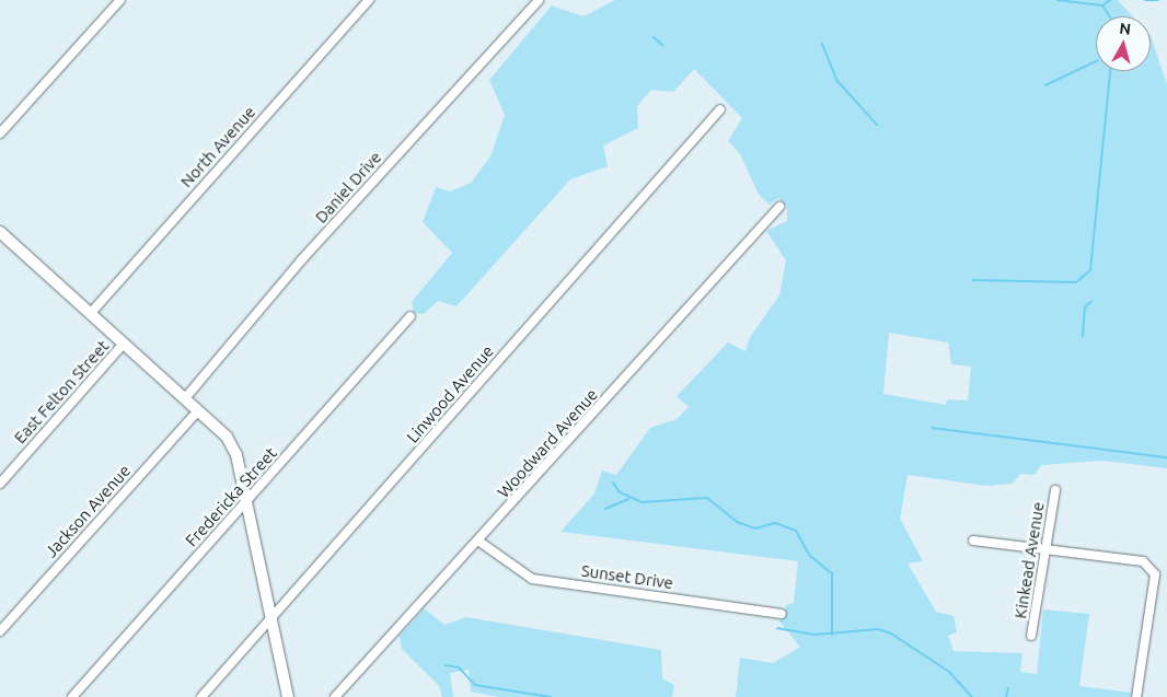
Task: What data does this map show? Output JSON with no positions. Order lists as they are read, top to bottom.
{
  "streets": {
    "street": [
      "North Avenue",
      "Daniel Drive",
      "East Felton Street",
      "Linwood Avenue",
      "Woodward Avenue",
      "Fredericka Street",
      "Jackson Avenue",
      "Kinkead Avenue",
      "Sunset Drive"
    ]
  },
  "crossings": [
    ["Woodward Avenue", "Sunset Drive"]
  ],
  "north": "top"
}
